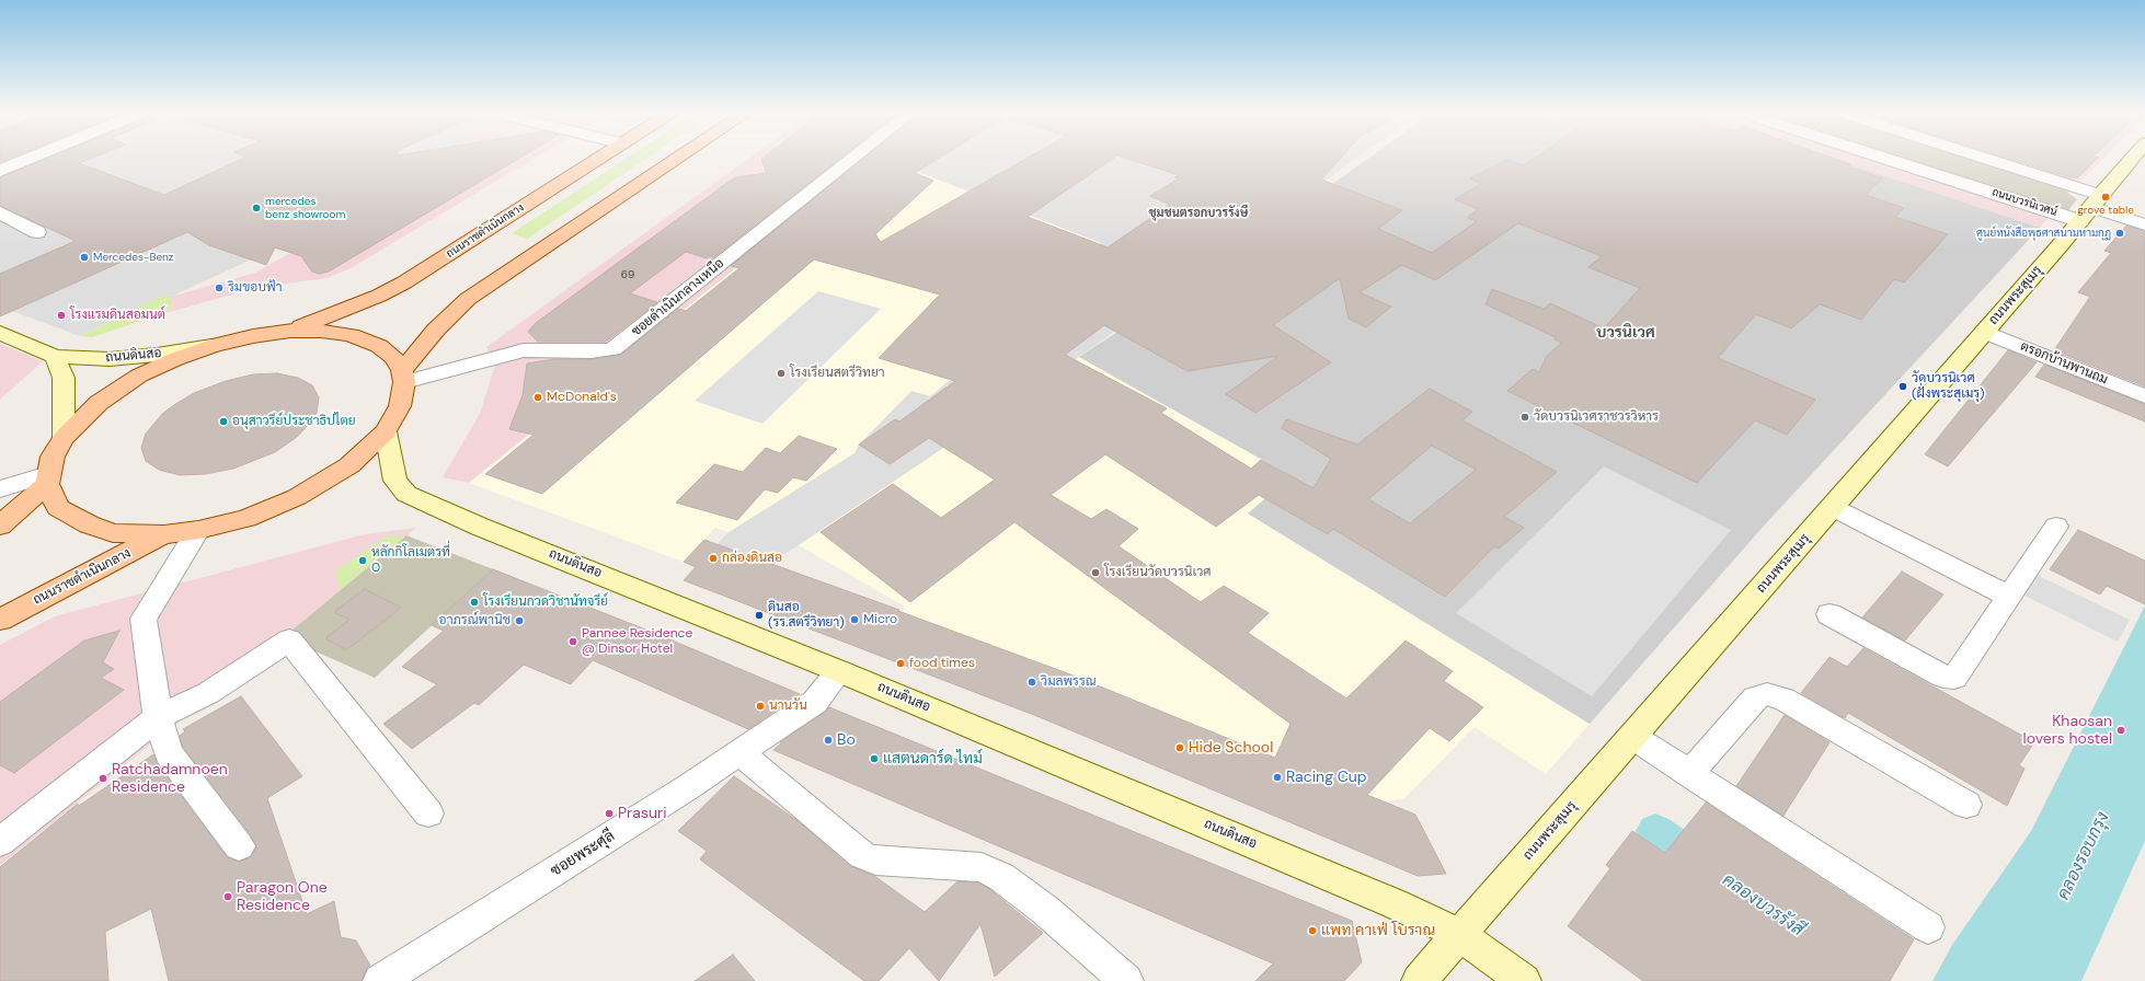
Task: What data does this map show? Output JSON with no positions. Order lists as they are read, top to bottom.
{
  "streets": {
    "main road": ["ถนนราชดำเนินกลาง", "ถนนพระสุเมรุ", "ถนนดินสอ"],
    "street": [
      "ถนนบวรนิเวศน์",
      "ซอยดำเนินกลางเหนือ",
      "ตรอกบ้านพานถม",
      "ซอยพระศุลี"
    ]
  },
  "crossings": [
    ["ถนนบวรนิเวศน์", "ถนนพระสุเมรุ"],
    ["ถนนพระสุเมรุ", "ถนนดินสอ"],
    ["ถนนพระสุเมรุ", "ตรอกบ้านพานถม"],
    ["ถนนดินสอ", "ซอยพระศุลี"]
  ],
  "districts": ["ชุมชนตรอกบวรรังษี", "บวรนิเวศ"],
  "water": ["คลองรอบกรุง", "คลองบวรรังสี"],
  "places": [
    "grove table",
    "mercedes benz showroom",
    "ศูนย์หนังสือพุธศาสนามหามกุฏ",
    "Mercedes-Benz",
    "ริมขอบฟ้า",
    "โรงแรมดินสอมนต์",
    "โรงเรียนสตรีวิทยา",
    "วัดบวรนิเวศ (ฝั่งพระสุเมรุ)",
    "McDonald's",
    "วัดบวรนิเวศราชวรวิหาร",
    "อนุสาวรีย์ประชาธิปไตย",
    "กล่องดินสอ",
    "หลักกิโลเมตรที่ 0",
    "โรงเรียนวัดบวรนิเวศ",
    "โรงเรียนกวดวิชานัทจรีย์",
    "ดินสอ (รร.สตรีวิทยา)",
    "Micro",
    "อาภรณ์พานิช",
    "Pannee Residence @ Dinsor Hotel",
    "food times",
    "วิมลพรรณ",
    "นานวัน",
    "Khaosan lovers hostel",
    "Bo",
    "Hide School",
    "แสตนดาร์ด ไทม์",
    "Racing Cup",
    "Ratchadamnoen Residence",
    "Prasuri",
    "Paragon One Residence",
    "แพท คาเฟ่ โบราณ"
  ],
  "house_numbers": ["69"]
}
